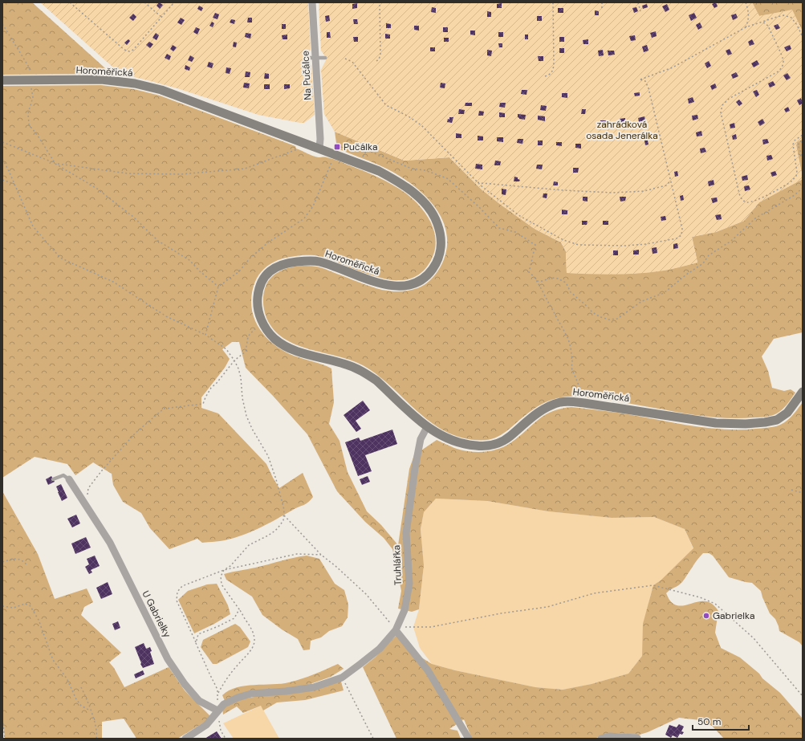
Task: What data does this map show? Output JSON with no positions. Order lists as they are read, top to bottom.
{
  "streets": {
    "main road": ["Horoměřická"],
    "street": ["Na Pučálce", "Truhlářka", "U Gabrielky"]
  },
  "crossings": [
    ["Horoměřická", "Na Pučálce"],
    ["Horoměřická", "Truhlářka"],
    ["Truhlářka", "U Gabrielky"]
  ],
  "parks": ["zahrádková osada Jenerálka"],
  "places": {
    "transit": ["Pučálka"],
    "other": ["Gabrielka"]
  },
  "scale_bar": "50 m"
}
